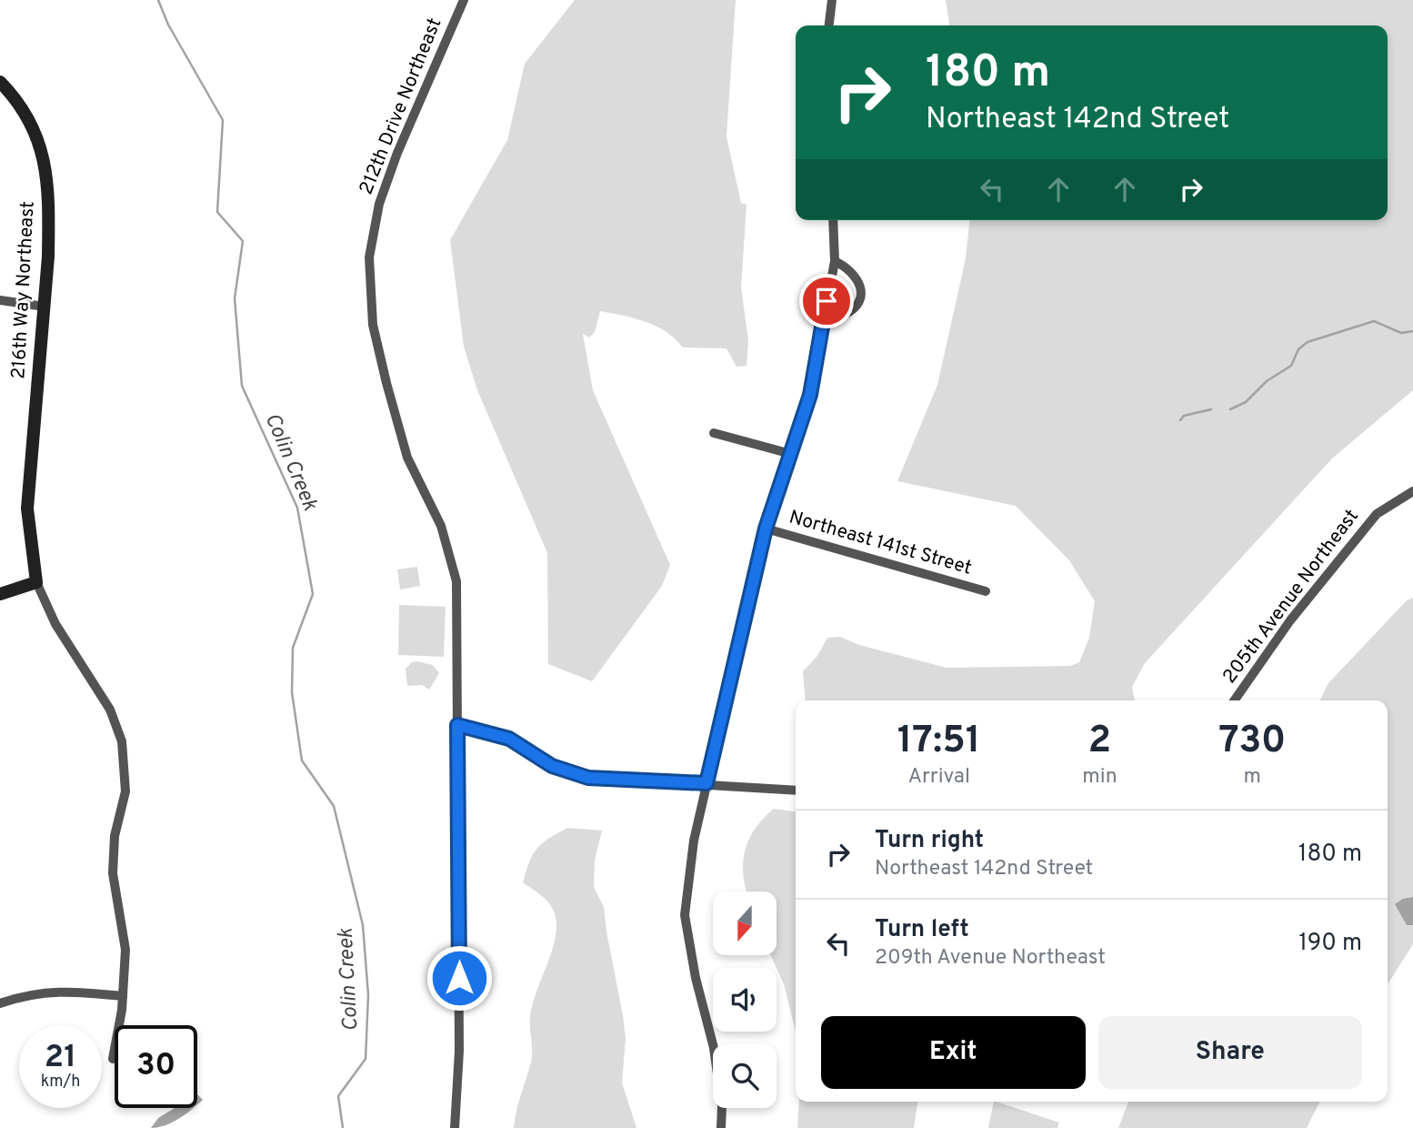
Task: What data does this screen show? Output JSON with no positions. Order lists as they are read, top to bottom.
{
  "streets": {
    "street": [
      "212th Drive Northeast",
      "216th Way Northeast",
      "Northeast 141st Street",
      "205th Avenue Northeast"
    ]
  },
  "water": ["Colin Creek"],
  "north": "bottom",
  "page": {
    "turn": ["180 m", "Northeast 142nd Street"],
    "eta": [
      "17:51",
      "Arrival",
      "2",
      "min",
      "730",
      "m"
    ],
    "list": [
      {
        "name": "Turn right",
        "note": "Northeast 142nd Street",
        "value": "180 m"
      },
      {
        "name": "Turn left",
        "note": "209th Avenue Northeast",
        "value": "190 m"
      }
    ],
    "buttons": ["Exit", "Share"],
    "speed": "21 km/h",
    "limit": "30"
  }
}
